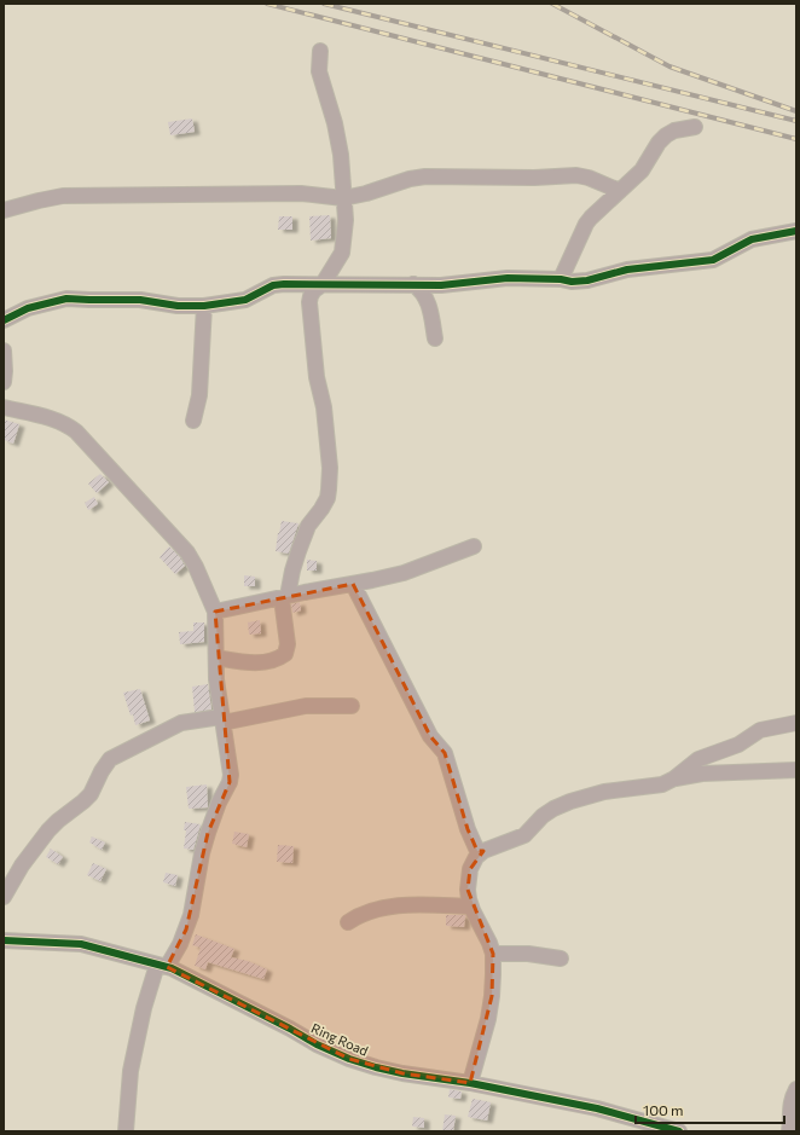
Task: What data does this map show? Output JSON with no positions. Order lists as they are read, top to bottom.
{
  "streets": {
    "street": ["Ring Road"]
  },
  "scale_bar": "100 m"
}
